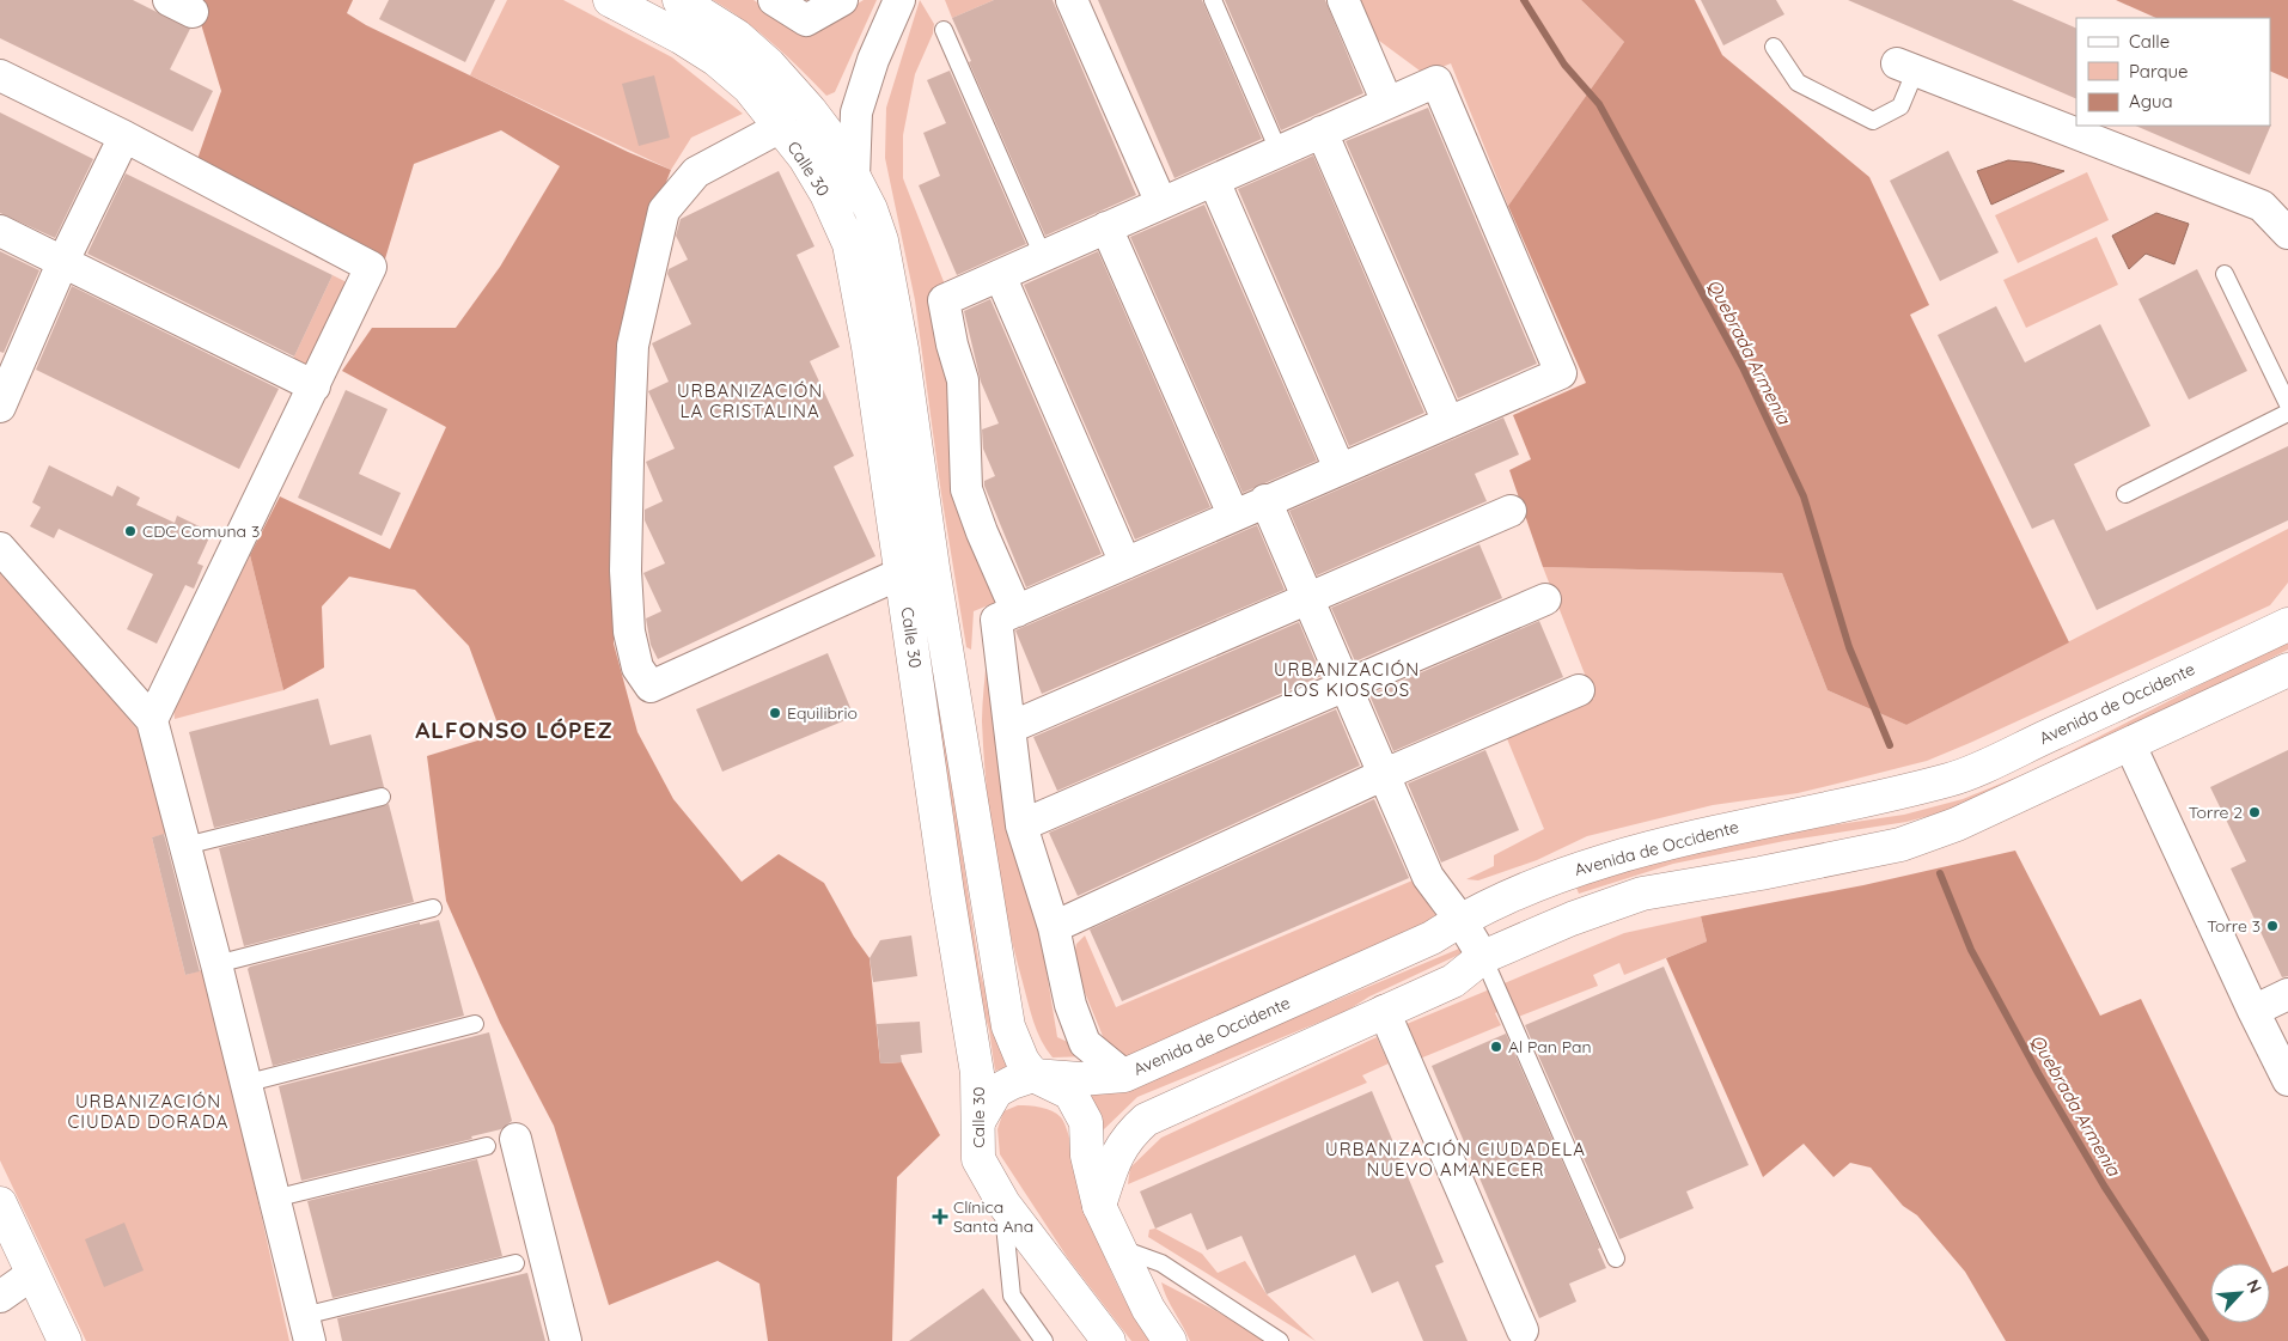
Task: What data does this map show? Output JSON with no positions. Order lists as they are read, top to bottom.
{
  "streets": {
    "main road": ["Calle 30", "Avenida de Occidente"]
  },
  "crossings": [
    ["Calle 30", "Avenida de Occidente"]
  ],
  "districts": [
    "URBANIZACIÓN LA CRISTALINA",
    "URBANIZACIÓN LOS KIOSCOS",
    "ALFONSO LÓPEZ",
    "URBANIZACIÓN CIUDAD DORADA",
    "URBANIZACIÓN CIUDADELA NUEVO AMANECER"
  ],
  "water": ["Quebrada Armenia"],
  "places": {
    "other": [
      "CDC Comuna 3",
      "Equilibrio",
      "Torre 2",
      "Torre 3",
      "Al Pan Pan"
    ],
    "health": ["Clínica Santa Ana"]
  },
  "legend": ["Calle", "Parque", "Agua"],
  "north": "top right"
}
